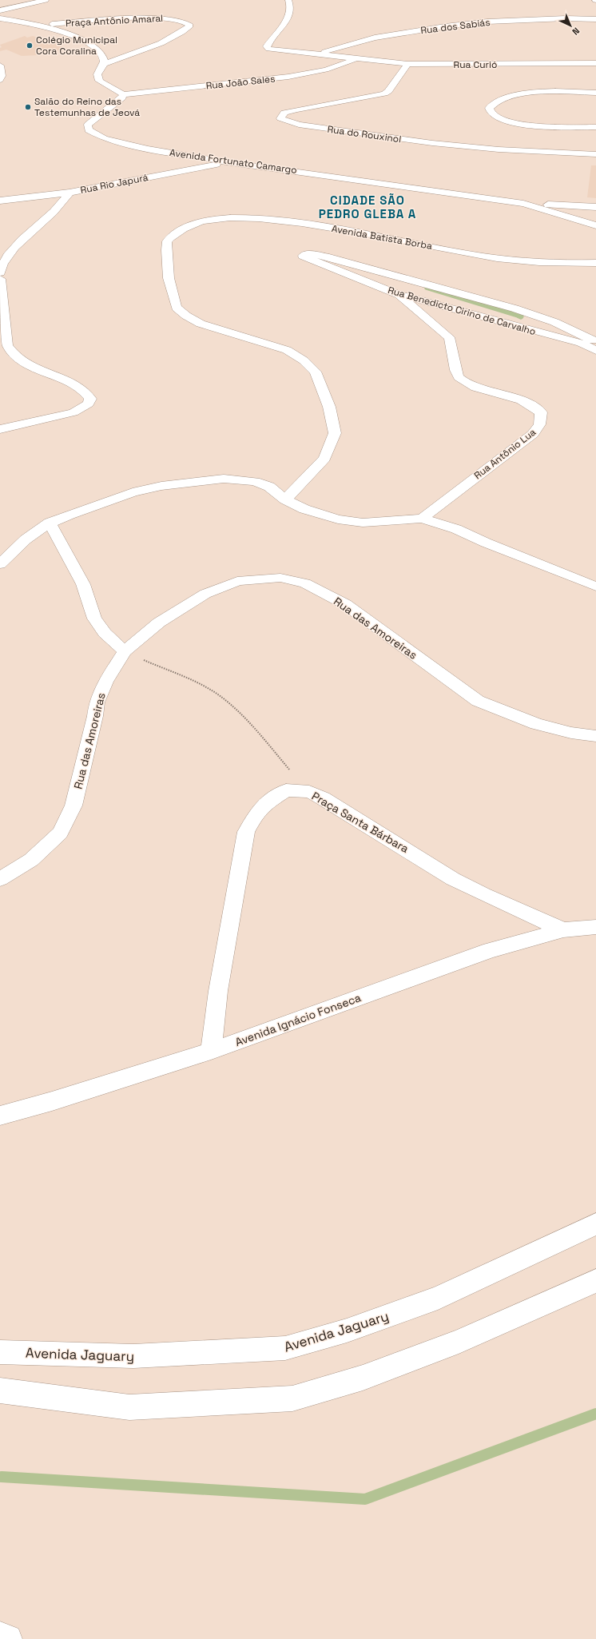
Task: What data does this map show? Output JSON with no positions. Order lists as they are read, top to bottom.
{
  "streets": {
    "street": [
      "Praça Antônio Amaral",
      "Rua dos Sabiás",
      "Rua Curió",
      "Rua João Sales",
      "Rua do Rouxinol",
      "Avenida Fortunato Camargo",
      "Rua Rio Japurá",
      "Avenida Batista Borba",
      "Rua Benedicto Cirino de Carvalho",
      "Rua Antônio Lua",
      "Rua das Amoreiras",
      "Praça Santa Bárbara",
      "Avenida Ignácio Fonseca",
      "Avenida Jaguary"
    ]
  },
  "crossings": [
    ["Rua dos Sabiás", "Rua Curió"],
    ["Rua Curió", "Rua João Sales"],
    ["Rua Curió", "Rua do Rouxinol"],
    ["Rua João Sales", "Avenida Fortunato Camargo"],
    ["Avenida Fortunato Camargo", "Rua Rio Japurá"],
    ["Rua Benedicto Cirino de Carvalho", "Rua Antônio Lua"],
    ["Praça Santa Bárbara", "Avenida Ignácio Fonseca"]
  ],
  "districts": ["CIDADE SÃO PEDRO GLEBA A"],
  "places": ["Colégio Municipal Cora Coralina", "Salão do Reino das Testemunhas de Jeová"],
  "north": "bottom right"
}
